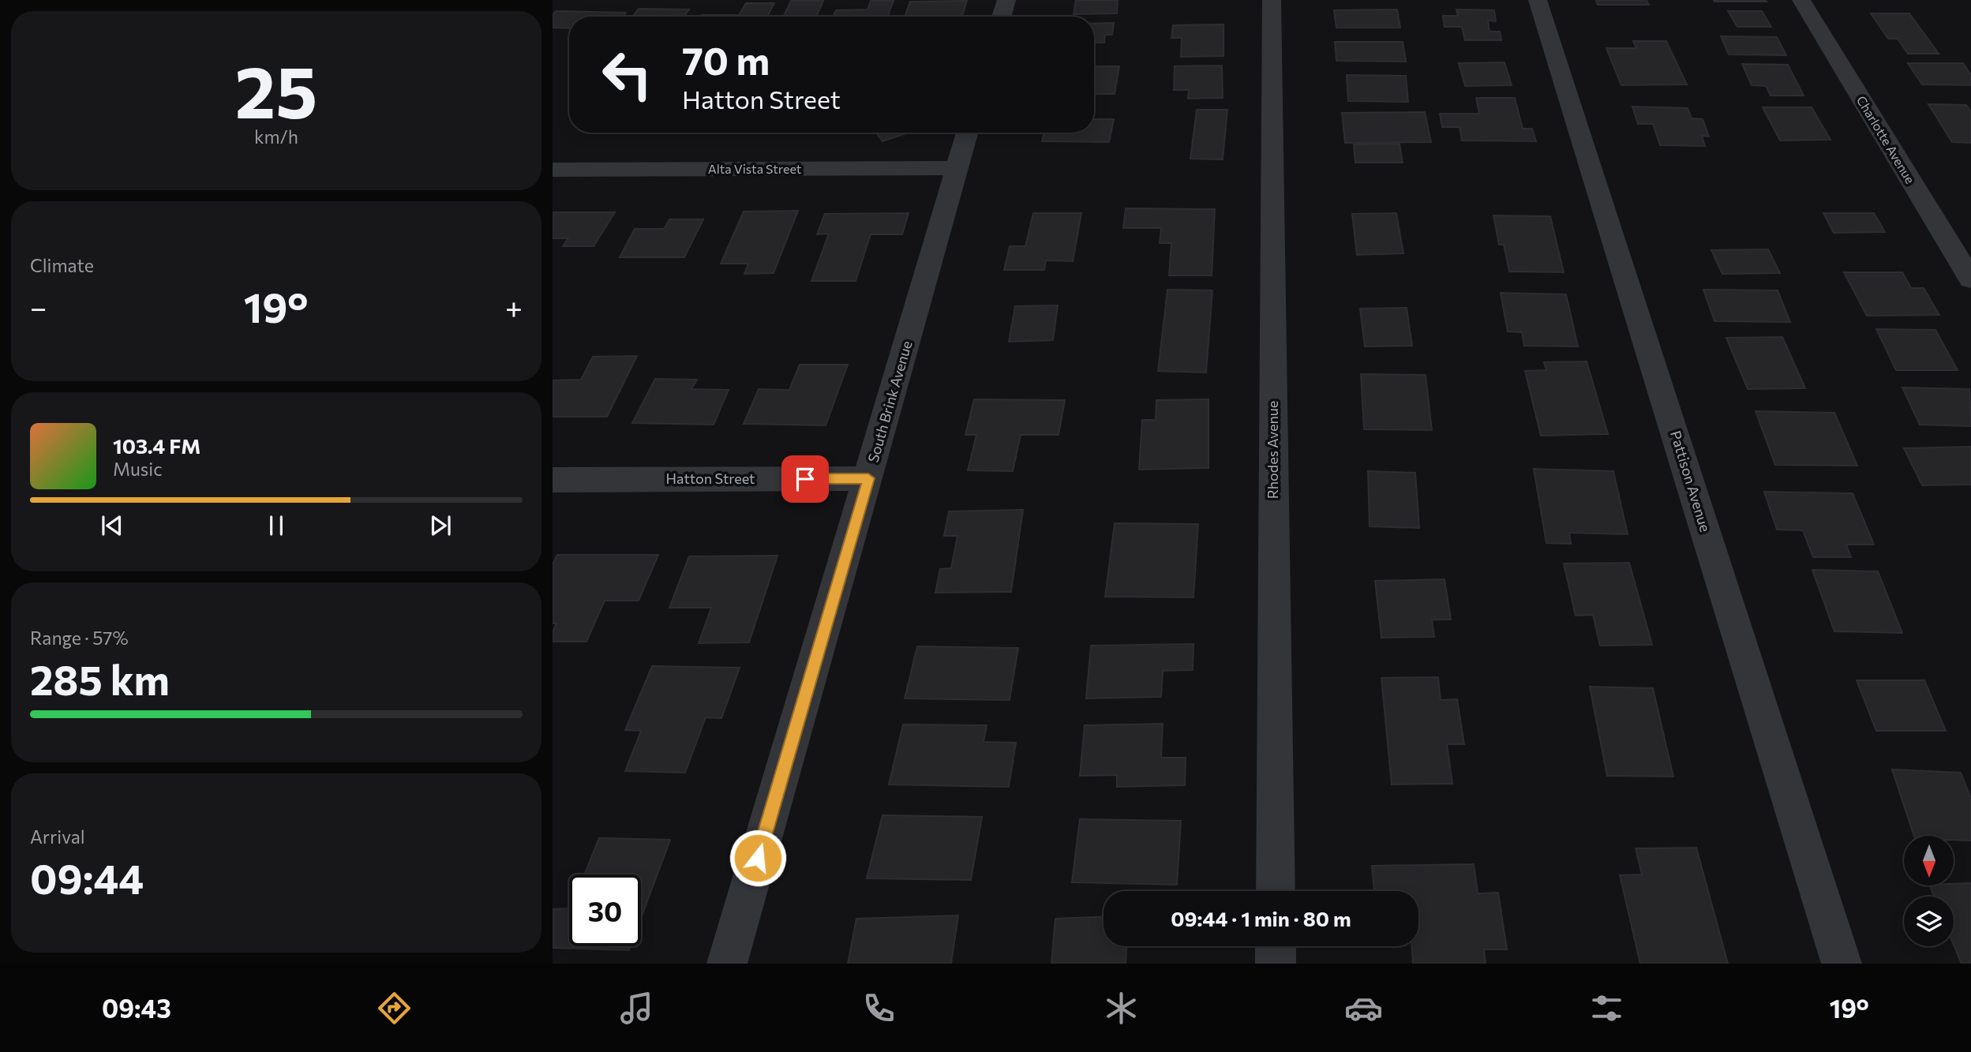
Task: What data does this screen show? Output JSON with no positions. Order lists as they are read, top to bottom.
{
  "streets": {
    "street": [
      "Charlotte Avenue",
      "Alta Vista Street",
      "South Brink Avenue",
      "Rhodes Avenue",
      "Hatton Street",
      "Pattison Avenue"
    ]
  },
  "crossings": [
    ["Alta Vista Street", "South Brink Avenue"],
    ["South Brink Avenue", "Hatton Street"]
  ],
  "north": "bottom",
  "page": {
    "tile": [
      ["25", "km/h"],
      "Climate",
      ["Range · 57%", "285 km"],
      ["Arrival", "09:44"]
    ],
    "turn": ["70 m", "Hatton Street"],
    "heat": ["−", "19°", "+"],
    "song": ["103.4 FM", "Music"],
    "limit": "30",
    "trip": "09:44 · 1 min · 80 m",
    "tabs": ["09:43", "19°"]
  }
}
